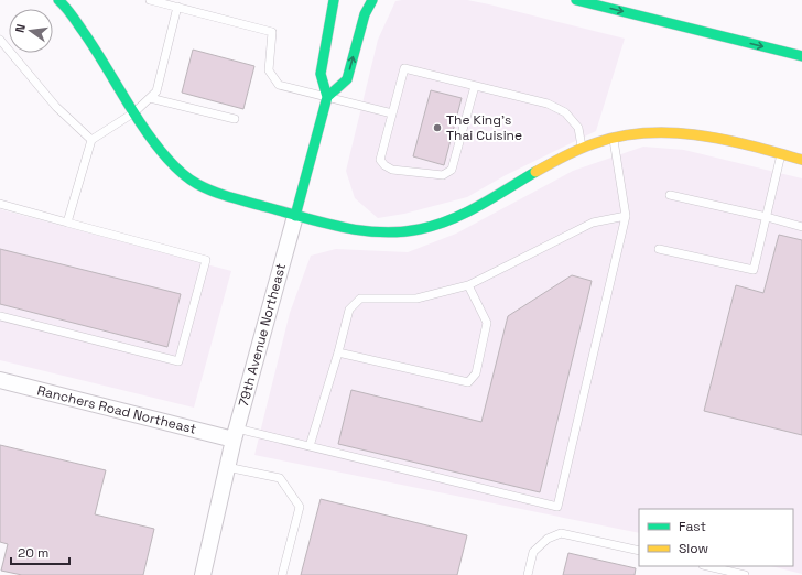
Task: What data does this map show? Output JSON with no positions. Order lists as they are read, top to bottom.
{
  "streets": {
    "street": ["79th Avenue Northeast", "Ranchers Road Northeast"]
  },
  "crossings": [
    ["79th Avenue Northeast", "Ranchers Road Northeast"]
  ],
  "places": ["The King's Thai Cuisine"],
  "legend": ["Fast", "Slow"],
  "scale_bar": "20 m",
  "north": "left"
}
